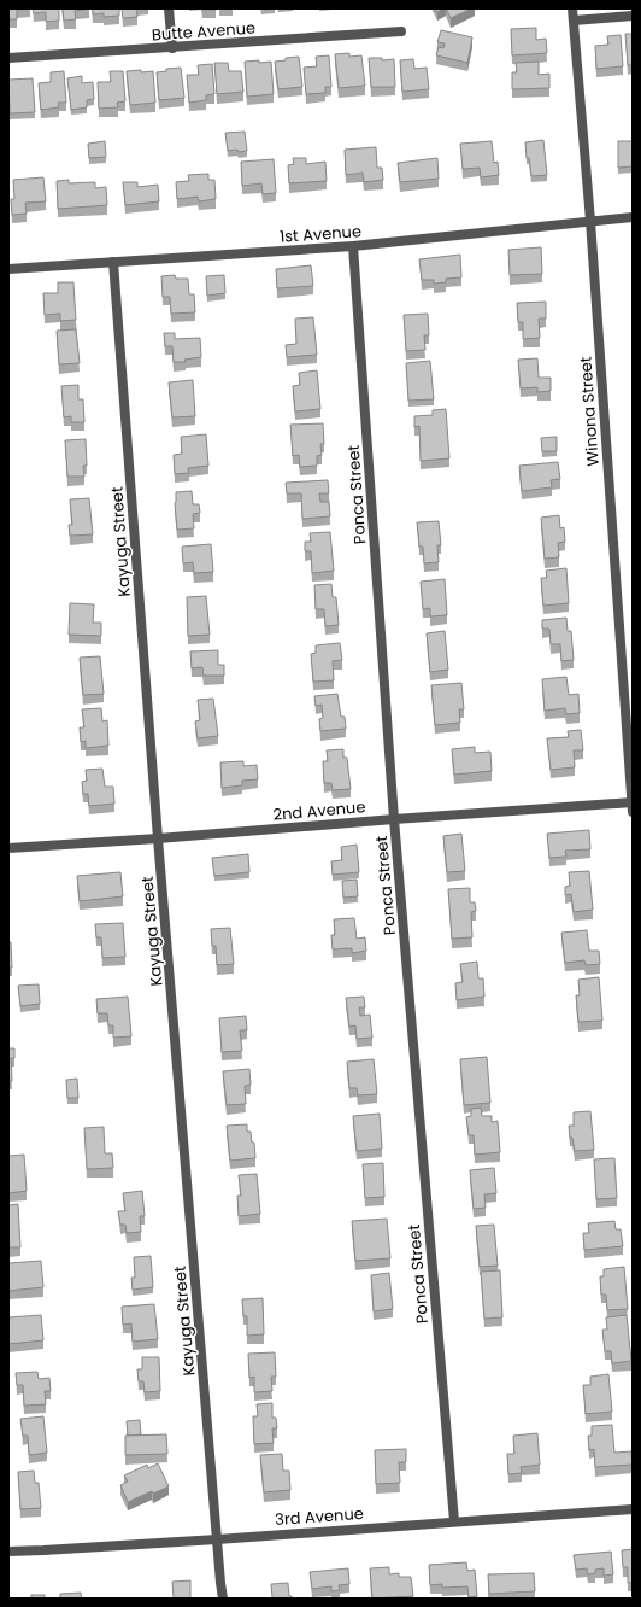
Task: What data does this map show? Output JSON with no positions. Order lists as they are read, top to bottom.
{
  "streets": {
    "street": [
      "Butte Avenue",
      "1st Avenue",
      "Winona Street",
      "Ponca Street",
      "Kayuga Street",
      "2nd Avenue",
      "3rd Avenue"
    ]
  },
  "crossings": [
    ["1st Avenue", "Winona Street"],
    ["1st Avenue", "Ponca Street"],
    ["1st Avenue", "Kayuga Street"],
    ["Winona Street", "2nd Avenue"],
    ["Ponca Street", "2nd Avenue"],
    ["Ponca Street", "3rd Avenue"],
    ["Kayuga Street", "2nd Avenue"],
    ["Kayuga Street", "3rd Avenue"]
  ]
}
